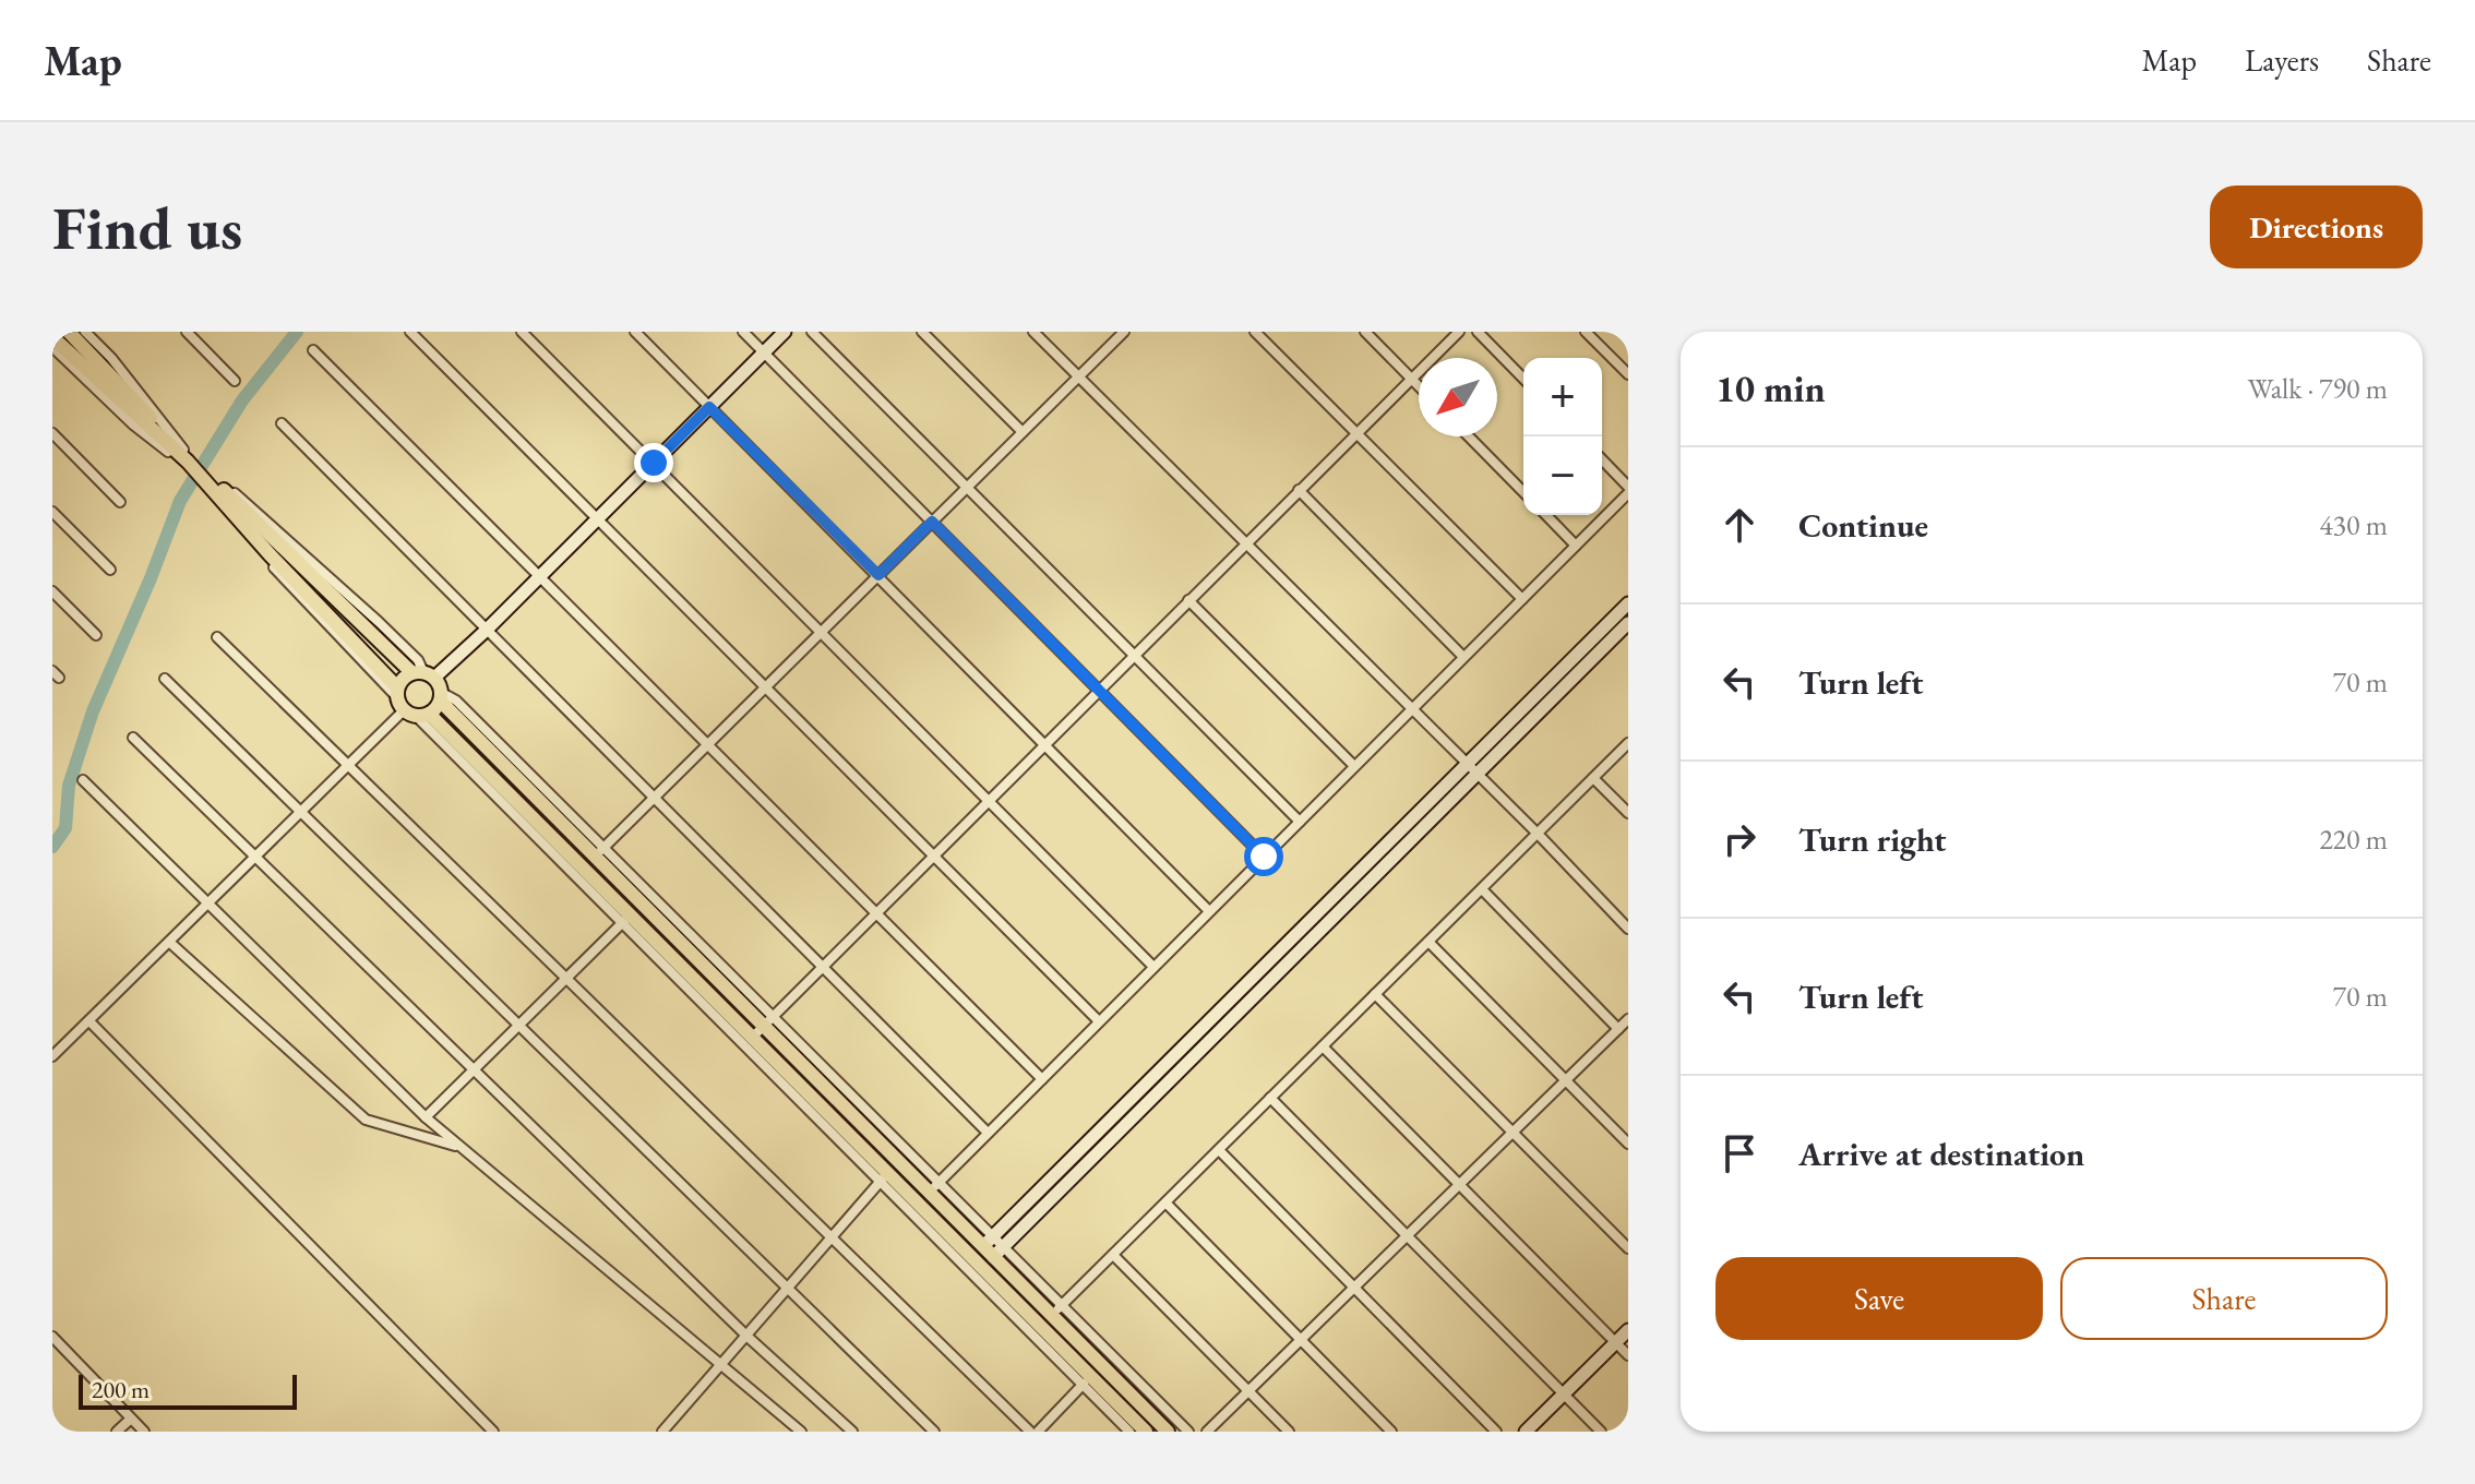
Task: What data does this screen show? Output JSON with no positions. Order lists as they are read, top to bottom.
{
  "scale_bar": "200 m",
  "north": "bottom left",
  "page": {
    "header": "Map",
    "nav": ["Map", "Layers", "Share"],
    "buttons": [
      "Directions",
      ["Save", "Share"]
    ],
    "title": "Find us",
    "heading": ["10 min", "Walk · 790 m"],
    "map_buttons": ["+", "−"],
    "list": [
      ["Continue", "430 m"],
      ["Turn left", "70 m"],
      ["Turn right", "220 m"],
      ["Turn left", "70 m"],
      "Arrive at destination"
    ],
    "scale": "200 m"
  }
}
